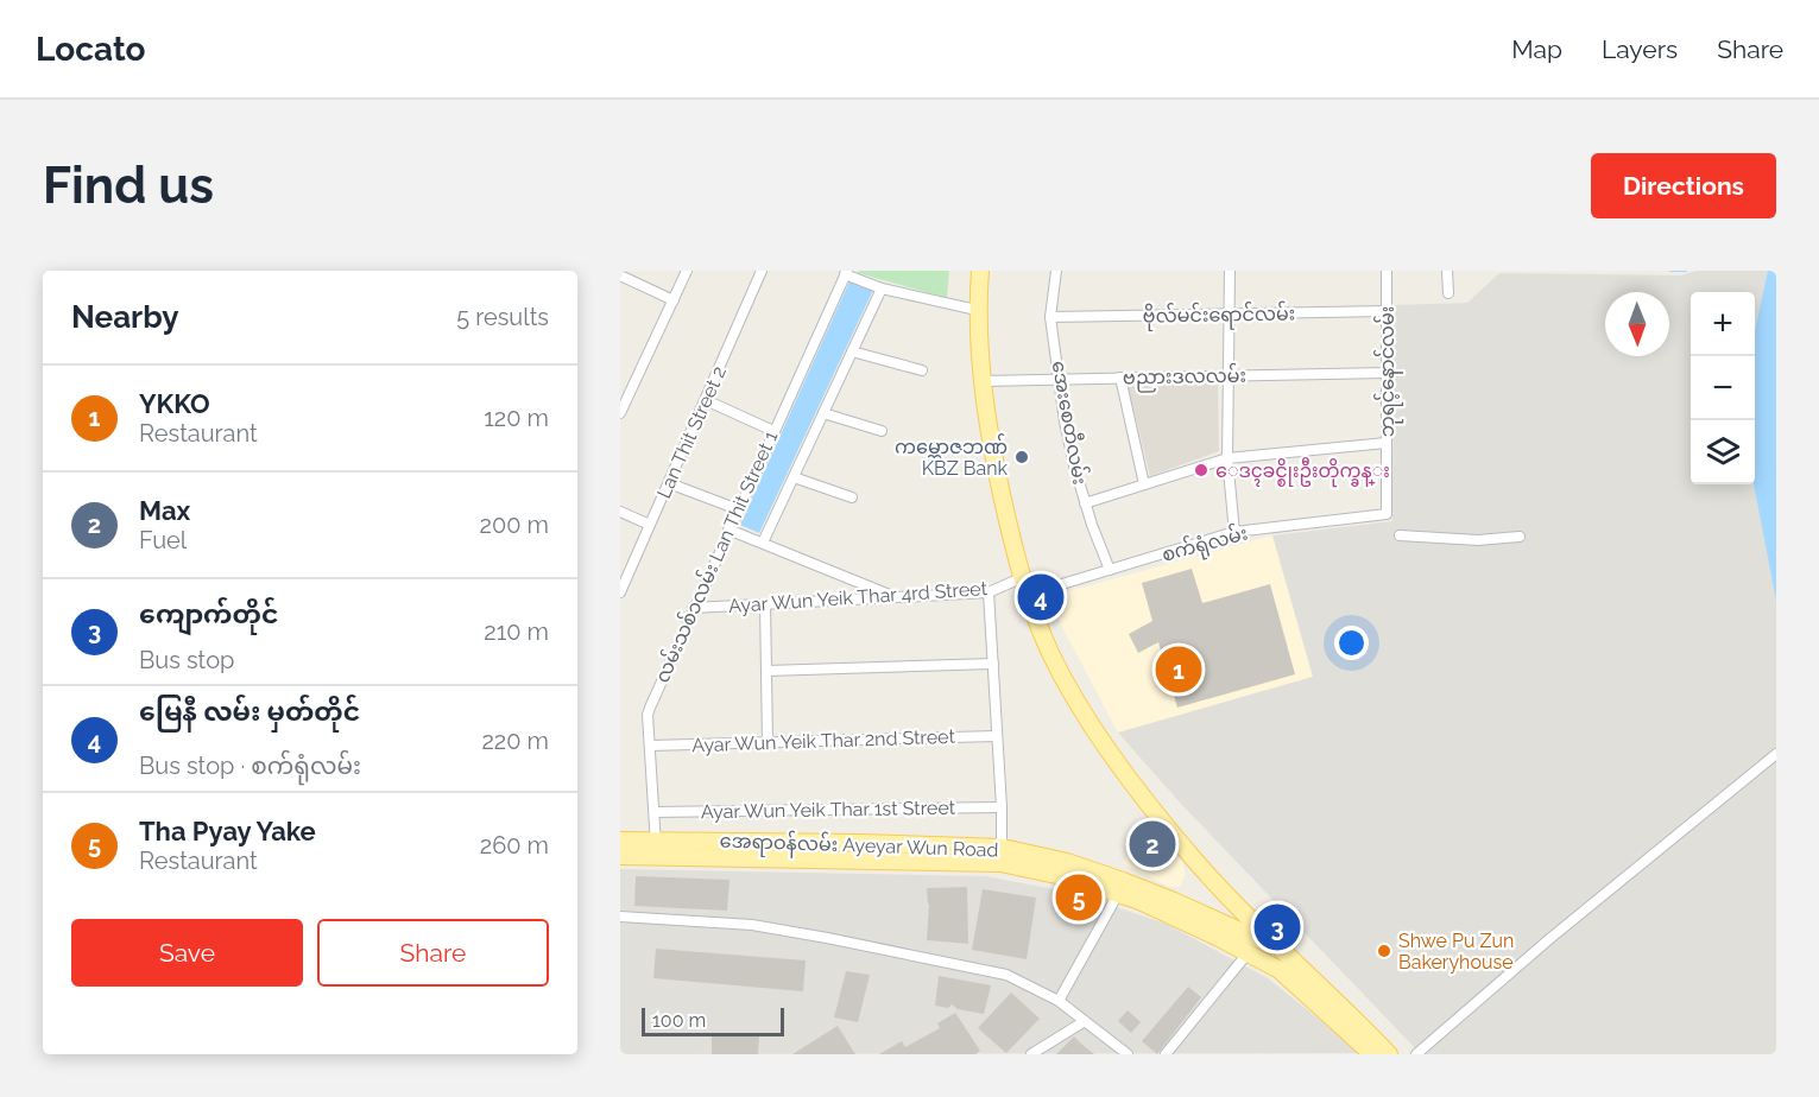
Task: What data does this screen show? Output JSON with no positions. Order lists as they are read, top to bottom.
{
  "streets": {
    "main road": ["အေရာဝန်လမ်း Ayeyar Wun Road"],
    "street": [
      "ဗိုလ်မင်းရောင်လမ်း",
      "ဘုရင့်နောင်လမ်း",
      "ဗညားဒလလမ်း",
      "အေးစေတီလမ်း",
      "Lan Thit Street 2",
      "စက်ရုံလမ်း",
      "လမ်းသစ်၁လမ်း Lan Thit Street 1",
      "Ayar Wun Yeik Thar 4rd Street",
      "Ayar Wun Yeik Thar 2nd Street",
      "Ayar Wun Yeik Thar 1st Street"
    ]
  },
  "crossings": [
    ["ဗိုလ်မင်းရောင်လမ်း", "ဘုရင့်နောင်လမ်း"],
    ["ဗိုလ်မင်းရောင်လမ်း", "အေးစေတီလမ်း"],
    ["ဘုရင့်နောင်လမ်း", "ဗညားဒလလမ်း"],
    ["ဘုရင့်နောင်လမ်း", "စက်ရုံလမ်း"],
    ["ဗညားဒလလမ်း", "အေးစေတီလမ်း"],
    ["အေးစေတီလမ်း", "စက်ရုံလမ်း"],
    ["လမ်းသစ်၁လမ်း Lan Thit Street 1", "Ayar Wun Yeik Thar 4rd Street"],
    ["လမ်းသစ်၁လမ်း Lan Thit Street 1", "Ayar Wun Yeik Thar 2nd Street"],
    ["လမ်းသစ်၁လမ်း Lan Thit Street 1", "Ayar Wun Yeik Thar 1st Street"],
    ["လမ်းသစ်၁လမ်း Lan Thit Street 1", "အေရာဝန်လမ်း Ayeyar Wun Road"]
  ],
  "places": ["ကမ္ဘောဇဘဏ် KBZ Bank", "ေဒၚခင္စိုးဦးတိုက္ခန္း", "Shwe Pu Zun Bakeryhouse"],
  "scale_bar": "100 m",
  "north": "bottom",
  "page": {
    "header": "Locato",
    "nav": ["Map", "Layers", "Share"],
    "buttons": [
      "Directions",
      ["Save", "Share"]
    ],
    "title": "Find us",
    "heading": ["Nearby", "5 results"],
    "map_buttons": ["+", "−"],
    "list": [
      {
        "mark": "1",
        "name": "YKKO",
        "note": "Restaurant",
        "value": "120 m"
      },
      {
        "mark": "2",
        "name": "Max",
        "note": "Fuel",
        "value": "200 m"
      },
      {
        "mark": "3",
        "name": "ကျောက်တိုင်",
        "note": "Bus stop",
        "value": "210 m"
      },
      {
        "mark": "4",
        "name": "မြေနီ လမ်း မှတ်တိုင်",
        "note": "Bus stop · စက်ရုံလမ်း",
        "value": "220 m"
      },
      {
        "mark": "5",
        "name": "Tha Pyay Yake",
        "note": "Restaurant",
        "value": "260 m"
      }
    ],
    "pins": [
      "4",
      "1",
      "2",
      "5",
      "3"
    ],
    "scale": "100 m"
  }
}
